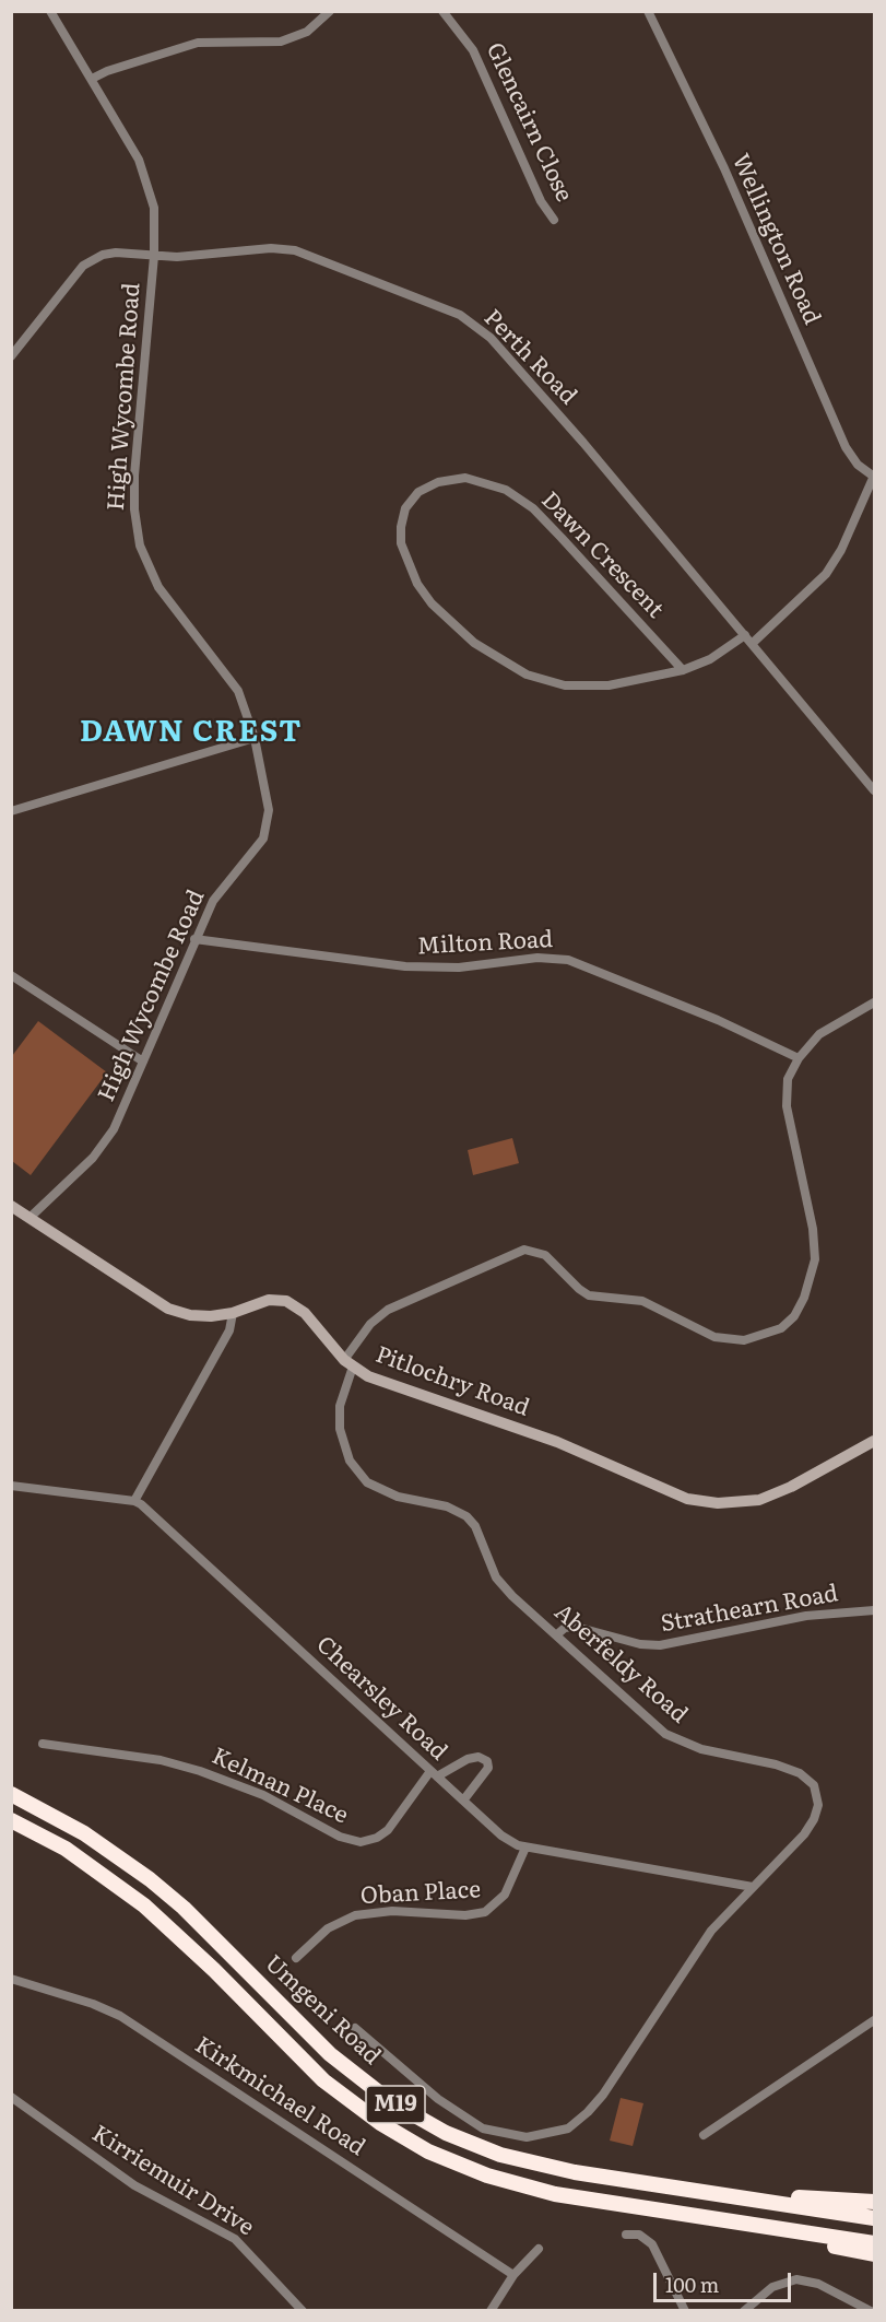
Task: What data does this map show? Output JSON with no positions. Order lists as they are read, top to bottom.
{
  "streets": {
    "highway": ["Umgeni Road", "M19"],
    "street": [
      "Glencairn Close",
      "Wellington Road",
      "Perth Road",
      "High Wycombe Road",
      "Dawn Crescent",
      "Milton Road",
      "Pitlochry Road",
      "Strathearn Road",
      "Aberfeldy Road",
      "Chearsley Road",
      "Kelman Place",
      "Oban Place",
      "Kirkmichael Road",
      "Kirriemuir Drive"
    ]
  },
  "crossings": [
    ["Perth Road", "High Wycombe Road"],
    ["Perth Road", "Dawn Crescent"],
    ["High Wycombe Road", "Milton Road"],
    ["High Wycombe Road", "Pitlochry Road"],
    ["Milton Road", "Aberfeldy Road"],
    ["Pitlochry Road", "Aberfeldy Road"],
    ["Strathearn Road", "Aberfeldy Road"],
    ["Aberfeldy Road", "Chearsley Road"],
    ["Chearsley Road", "Kelman Place"],
    ["Chearsley Road", "Oban Place"]
  ],
  "districts": ["DAWN CREST"],
  "scale_bar": "100 m"
}
